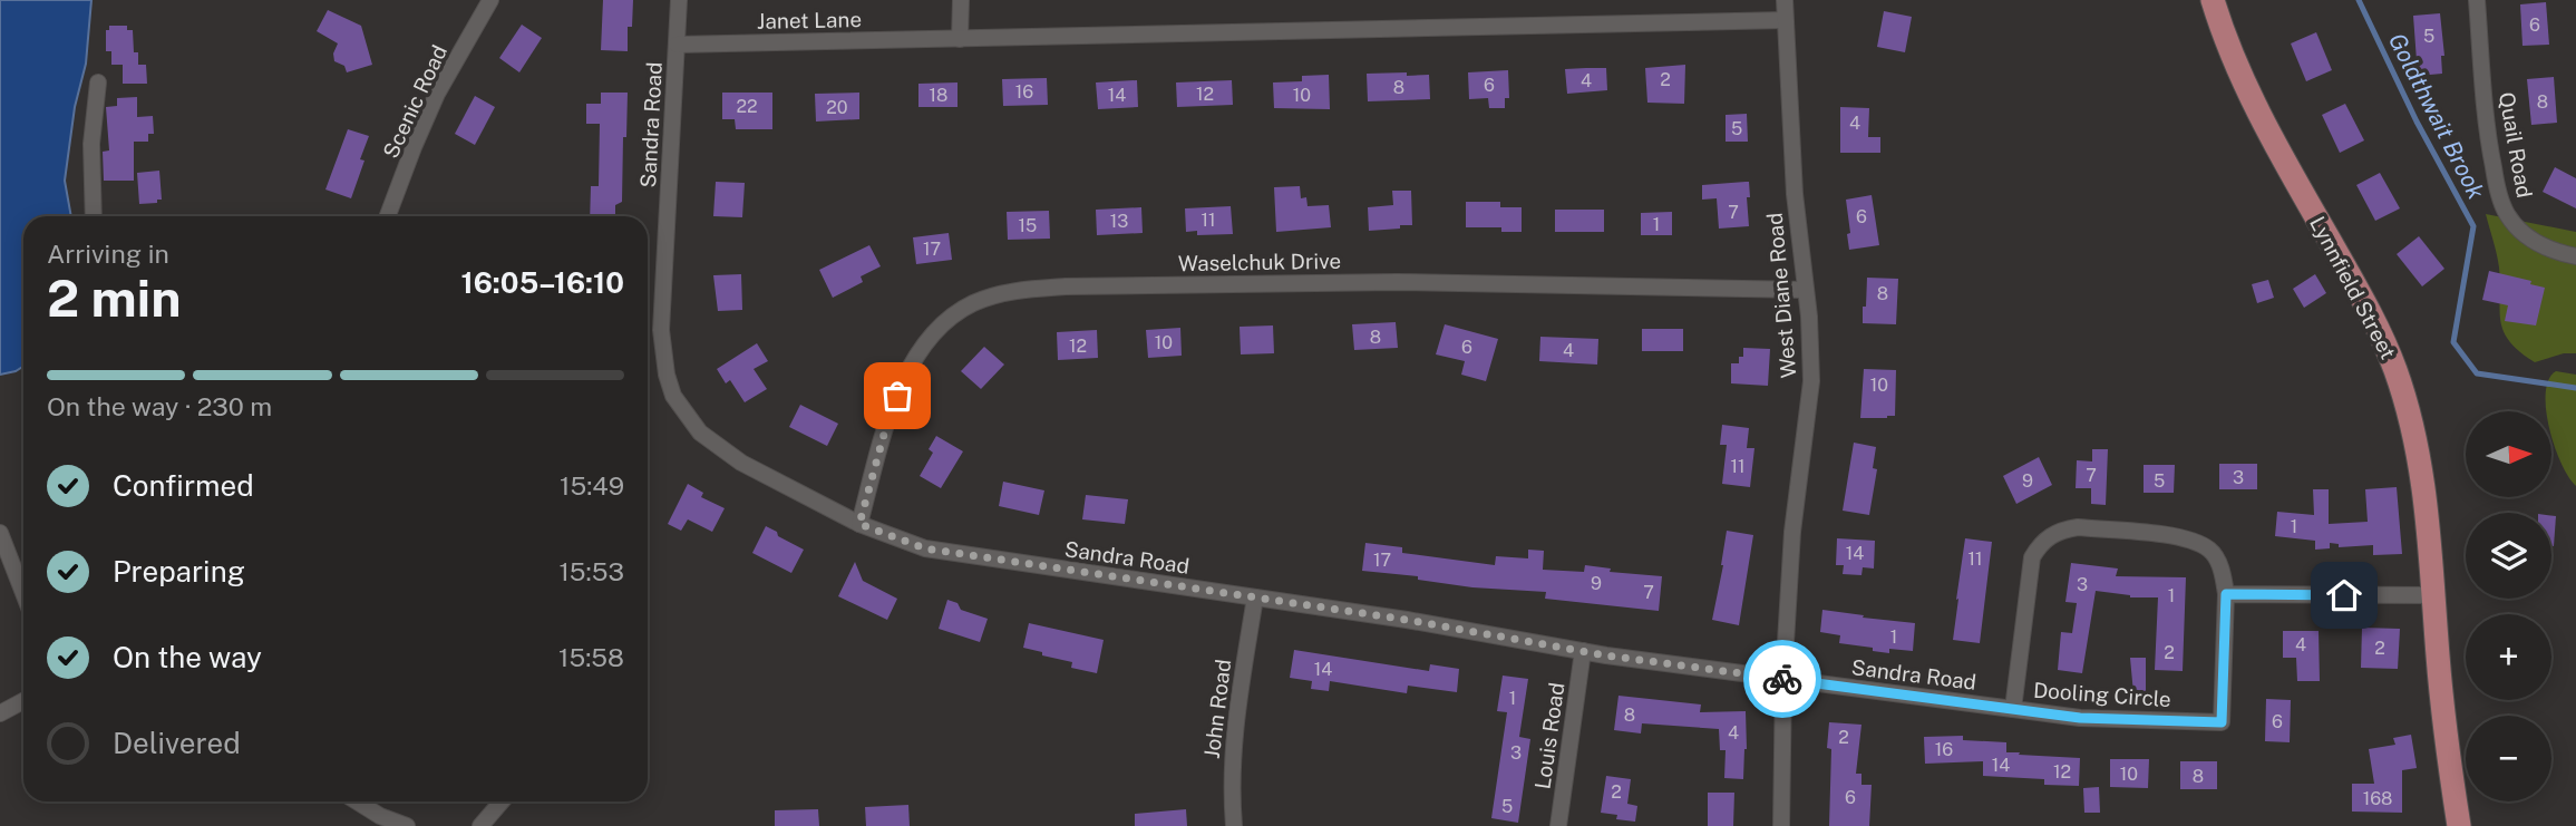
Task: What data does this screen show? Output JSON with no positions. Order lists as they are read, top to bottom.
{
  "streets": {
    "main road": ["Lynnfield Street"],
    "street": [
      "Janet Lane",
      "Scenic Road",
      "Sandra Road",
      "Quail Road",
      "Waselchuk Drive",
      "West Diane Road",
      "Dooling Circle",
      "John Road",
      "Louis Road"
    ]
  },
  "crossings": [
    ["Janet Lane", "Sandra Road"],
    ["Janet Lane", "West Diane Road"],
    ["Sandra Road", "Waselchuk Drive"],
    ["Sandra Road", "West Diane Road"],
    ["Sandra Road", "Dooling Circle"],
    ["Sandra Road", "John Road"],
    ["Sandra Road", "Louis Road"],
    ["Waselchuk Drive", "West Diane Road"]
  ],
  "water": ["Goldthwait Brook"],
  "house_numbers": [
    "6",
    "5",
    "2",
    "4",
    "6",
    "8",
    "16",
    "12",
    "18",
    "14",
    "10",
    "8",
    "22",
    "20",
    "4",
    "5",
    "7",
    "6",
    "11",
    "13",
    "1",
    "15",
    "17",
    "8",
    "8",
    "10",
    "12",
    "6",
    "4",
    "10",
    "11",
    "7",
    "3",
    "9",
    "5",
    "1",
    "14",
    "11",
    "17",
    "9",
    "3",
    "7",
    "1",
    "1",
    "4",
    "2",
    "2",
    "14",
    "1",
    "8",
    "6",
    "4",
    "2",
    "16",
    "3",
    "14",
    "12",
    "10",
    "8",
    "2",
    "6",
    "168",
    "5"
  ],
  "north": "right",
  "page": {
    "heading": ["2 min", "Arriving in", "16:05–16:10"],
    "bar": "On the way · 230 m",
    "map_buttons": ["+", "−"],
    "list": [
      ["Confirmed", "15:49"],
      ["Preparing", "15:53"],
      ["On the way", "15:58"],
      "Delivered"
    ]
  }
}
